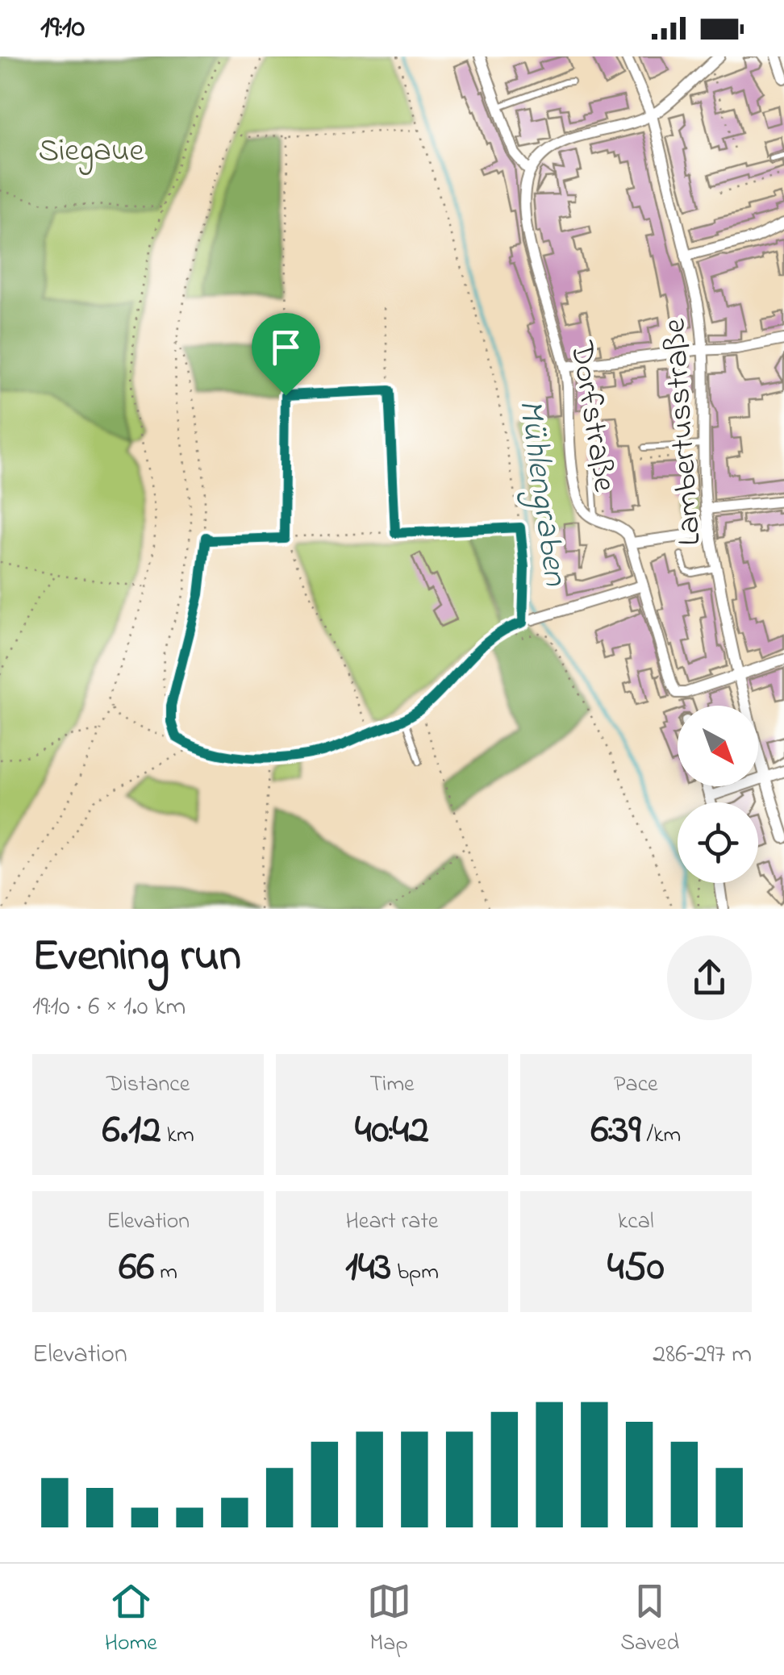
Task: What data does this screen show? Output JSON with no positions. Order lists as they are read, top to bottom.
{
  "streets": {
    "street": ["Dorfstraße", "Lambertusstraße"]
  },
  "water": ["Mühlengraben"],
  "parks": ["Siegaue"],
  "north": "bottom right",
  "page": {
    "status": "19:10",
    "heading": ["Evening run", "19:10 · 6 × 1.0 km"],
    "stats": [
      ["Distance", "6.12 km"],
      ["Time", "40:42"],
      ["Pace", "6:39 /km"],
      ["Elevation", "66 m"],
      ["Heart rate", "143 bpm"],
      ["kcal", "450"]
    ],
    "chart": ["Elevation", "286–297 m"],
    "tabs": ["Home", "Map", "Saved"]
  }
}
